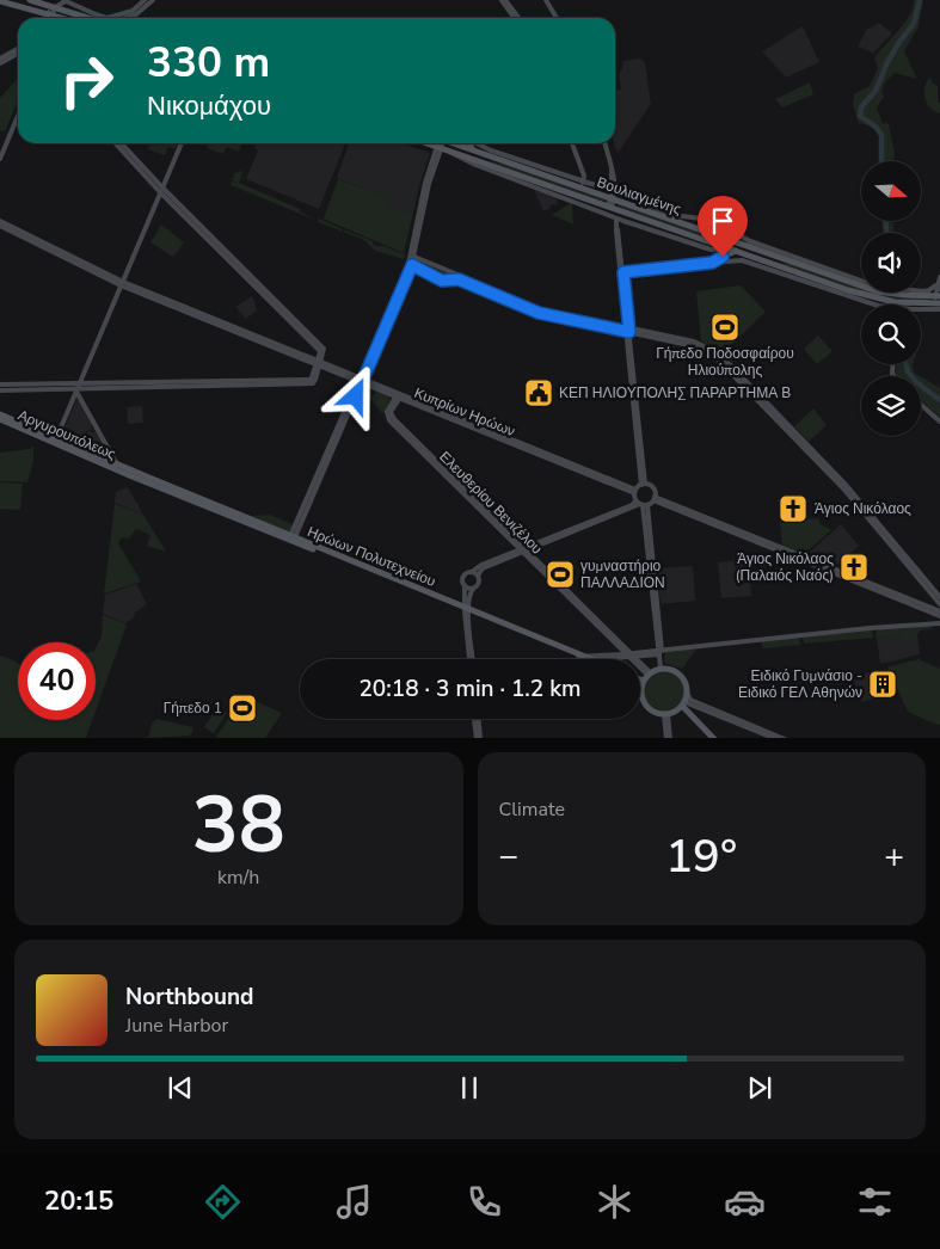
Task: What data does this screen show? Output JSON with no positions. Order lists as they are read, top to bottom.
{
  "streets": {
    "main road": ["Βουλιαγμένης", "Αργυρουπόλεως", "Ηρώων Πολυτεχνείου"],
    "street": ["Κυπρίων Ηρώων", "Ελευθερίου Βενιζέλου"]
  },
  "crossings": [
    ["Κυπρίων Ηρώων", "Ελευθερίου Βενιζέλου"],
    ["Αργυρουπόλεως", "Ηρώων Πολυτεχνείου"]
  ],
  "places": {
    "sports": ["Γήπεδο Ποδοσφαίρου Ηλιούπολης", "γυμναστήριο ΠΑΛΛΑΔΙΟΝ", "Γήπεδο 1"],
    "public building": ["ΚΕΠ ΗΛΙΟΥΠΟΛΗΣ ΠΑΡΑΡΤΗΜΑ Β"],
    "church": ["Άγιος Νικόλαος", "Άγιος Νικόλαος (Παλαιός Ναός)"],
    "building": ["Ειδικό Γυμνάσιο - Ειδικό ΓΕΛ Αθηνών"]
  },
  "north": "right",
  "page": {
    "turn": ["330 m", "Νικομάχου"],
    "limit": "40",
    "trip": "20:18 · 3 min · 1.2 km",
    "tile": [
      ["38", "km/h"],
      "Climate"
    ],
    "heat": ["−", "19°", "+"],
    "song": ["Northbound", "June Harbor"],
    "tabs": "20:15"
  }
}
